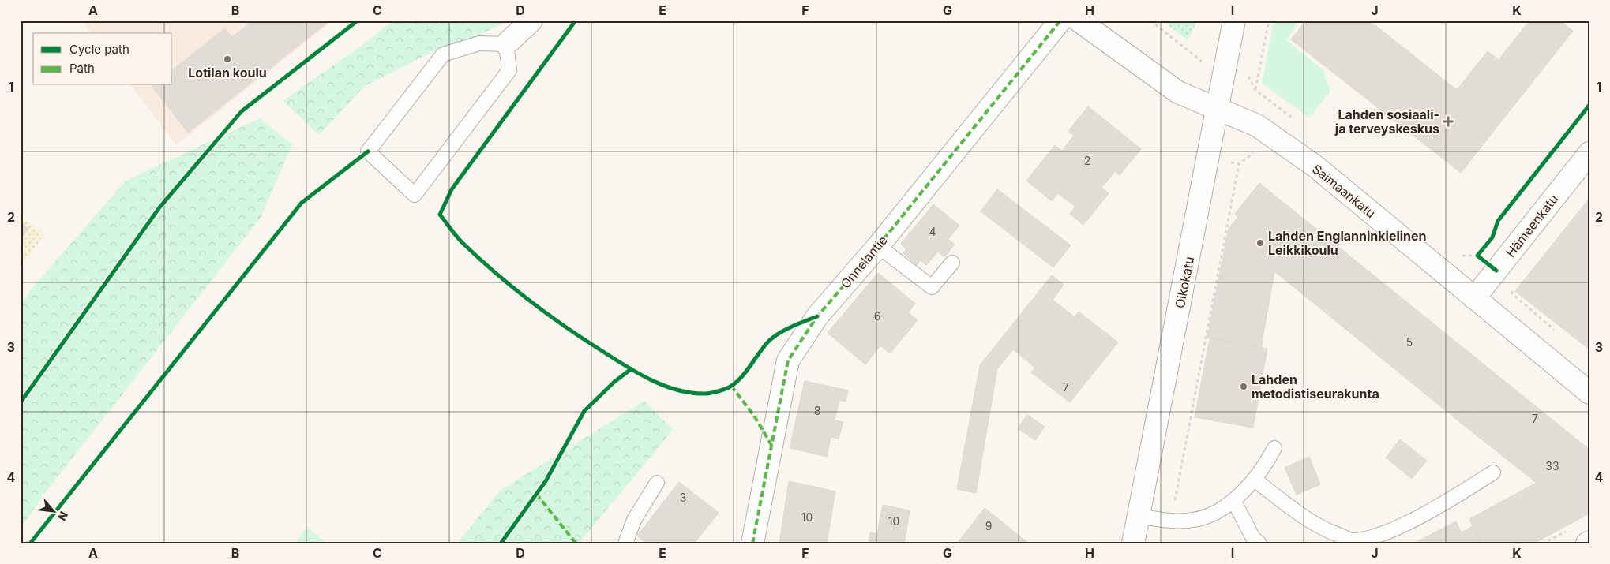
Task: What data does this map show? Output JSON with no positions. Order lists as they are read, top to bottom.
{
  "streets": {
    "street": [
      "Saimaankatu",
      "Hämeenkatu",
      "Onnelantie",
      "Oikokatu"
    ]
  },
  "crossings": [
    ["Saimaankatu", "Hämeenkatu"],
    ["Saimaankatu", "Oikokatu"]
  ],
  "places": {
    "other": ["Lotilan koulu", "Lahden Englanninkielinen Leikkikoulu", "Lahden metodistiseurakunta"],
    "health": ["Lahden sosiaali- ja terveyskeskus"]
  },
  "house_numbers": [
    "2",
    "4",
    "6",
    "5",
    "7",
    "8",
    "7",
    "33",
    "3",
    "10",
    "10",
    "9"
  ],
  "legend": ["Cycle path", "Path"],
  "north": "bottom right",
  "grid": {
    "columns": [
      "A",
      "B",
      "C",
      "D",
      "E",
      "F",
      "G",
      "H",
      "I",
      "J",
      "K"
    ],
    "rows": [
      "1",
      "2",
      "3",
      "4"
    ]
  }
}
